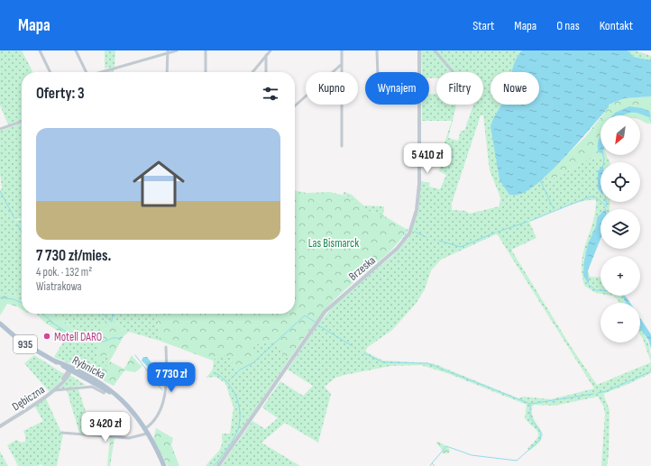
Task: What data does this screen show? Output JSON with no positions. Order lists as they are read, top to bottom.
{
  "streets": {
    "main road": ["935", "Rybnicka"],
    "street": ["Brzeska", "Dębiczna"]
  },
  "crossings": [
    ["Rybnicka", "Dębiczna"]
  ],
  "parks": ["Las Bismarck"],
  "places": ["Motell DARO"],
  "north": "bottom left",
  "page": {
    "header": "Mapa",
    "nav": [
      "Start",
      "Mapa",
      "O nas",
      "Kontakt"
    ],
    "chip": [
      "Kupno",
      "Wynajem",
      "Filtry",
      "Nowe"
    ],
    "heading": "Oferty: 3",
    "map_buttons": ["+", "−"],
    "list": [
      {
        "name": "7 730 zł/mies.",
        "note": "4 pok. · 132 m² · Wiatrakowa"
      }
    ],
    "price": ["5 410 zł", "7 730 zł", "3 420 zł"]
  }
}
